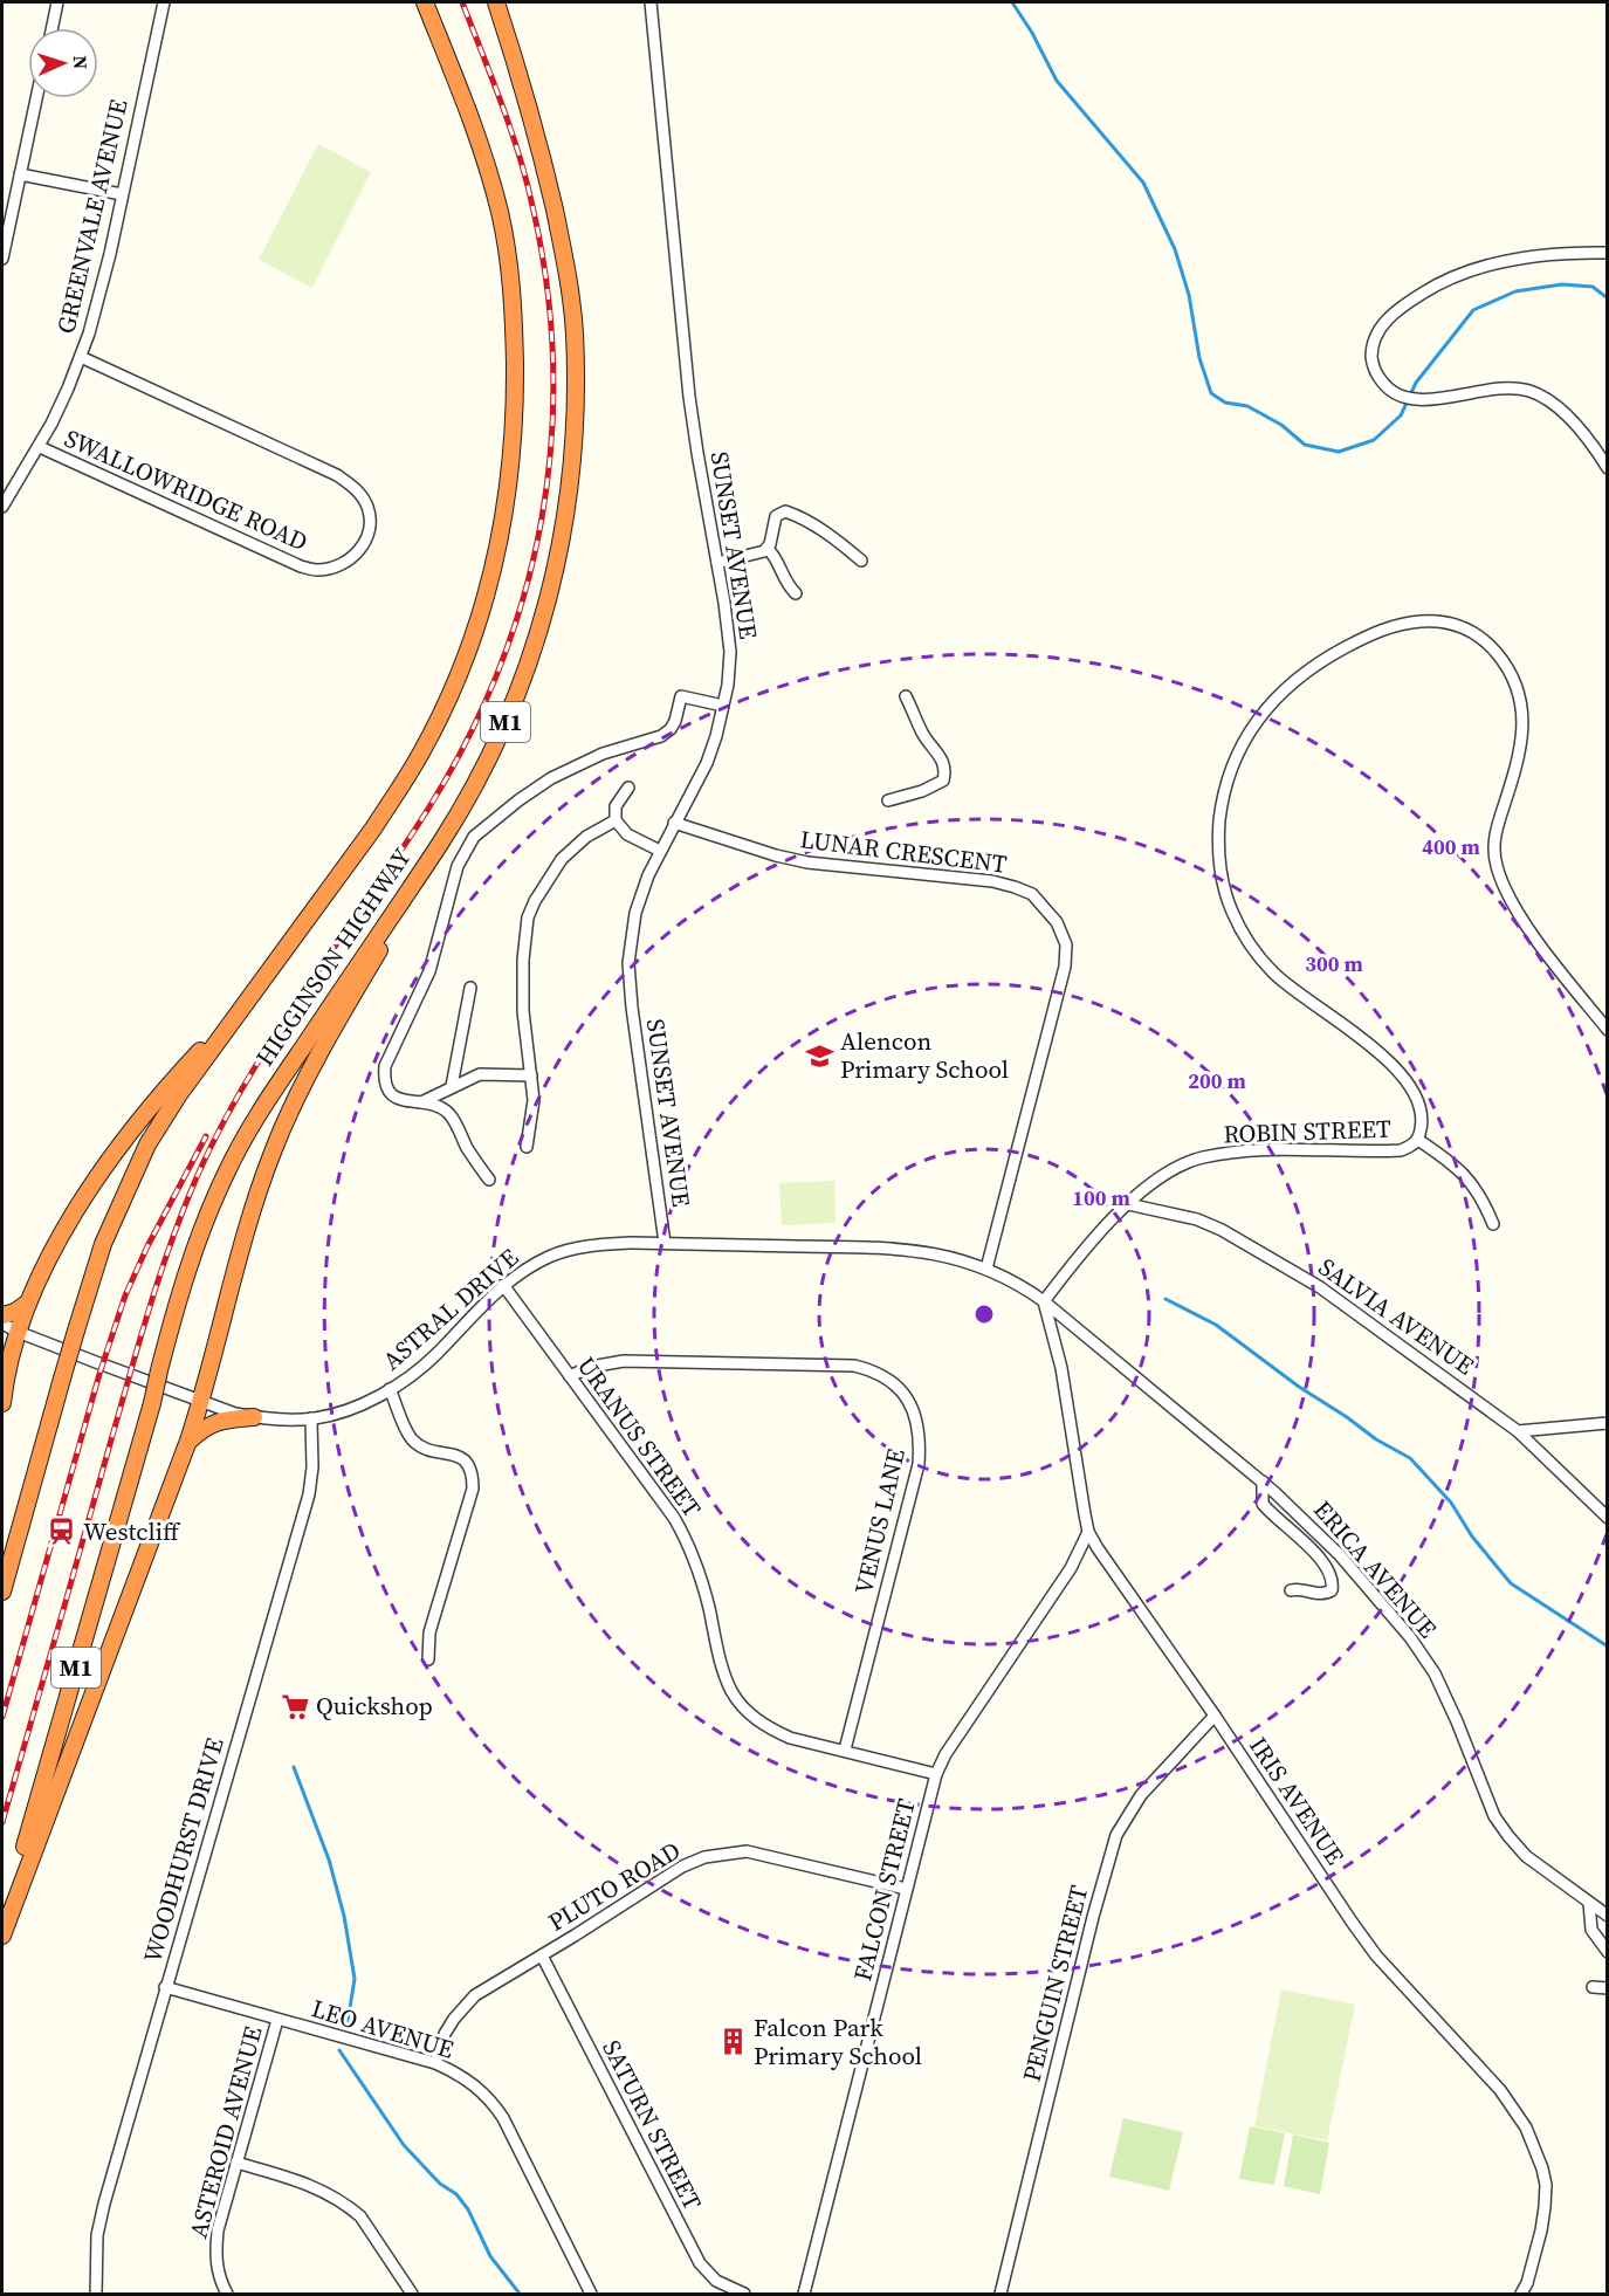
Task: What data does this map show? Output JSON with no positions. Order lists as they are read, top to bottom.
{
  "streets": {
    "highway": ["M1", "HIGGINSON HIGHWAY"],
    "street": [
      "GREENVALE AVENUE",
      "SWALLOWRIDGE ROAD",
      "SUNSET AVENUE",
      "LUNAR CRESCENT",
      "ROBIN STREET",
      "ASTRAL DRIVE",
      "SALVIA AVENUE",
      "URANUS STREET",
      "VENUS LANE",
      "ERICA AVENUE",
      "IRIS AVENUE",
      "WOODHURST DRIVE",
      "PLUTO ROAD",
      "FALCON STREET",
      "PENGUIN STREET",
      "LEO AVENUE",
      "SATURN STREET",
      "ASTEROID AVENUE"
    ]
  },
  "crossings": [
    ["GREENVALE AVENUE", "SWALLOWRIDGE ROAD"],
    ["SUNSET AVENUE", "LUNAR CRESCENT"],
    ["SUNSET AVENUE", "ASTRAL DRIVE"],
    ["LUNAR CRESCENT", "ASTRAL DRIVE"],
    ["ROBIN STREET", "ASTRAL DRIVE"],
    ["ROBIN STREET", "SALVIA AVENUE"],
    ["ROBIN STREET", "ERICA AVENUE"],
    ["ROBIN STREET", "IRIS AVENUE"],
    ["ASTRAL DRIVE", "URANUS STREET"],
    ["ASTRAL DRIVE", "ERICA AVENUE"],
    ["ASTRAL DRIVE", "IRIS AVENUE"],
    ["ASTRAL DRIVE", "WOODHURST DRIVE"],
    ["URANUS STREET", "VENUS LANE"],
    ["URANUS STREET", "FALCON STREET"],
    ["ERICA AVENUE", "IRIS AVENUE"],
    ["IRIS AVENUE", "FALCON STREET"],
    ["IRIS AVENUE", "PENGUIN STREET"],
    ["WOODHURST DRIVE", "LEO AVENUE"],
    ["PLUTO ROAD", "FALCON STREET"],
    ["PLUTO ROAD", "LEO AVENUE"],
    ["PLUTO ROAD", "SATURN STREET"],
    ["LEO AVENUE", "ASTEROID AVENUE"]
  ],
  "places": {
    "school or university": ["Alencon Primary School"],
    "station": ["Westcliff"],
    "supermarket": ["Quickshop"],
    "building": ["Falcon Park Primary School"]
  },
  "north": "right",
  "rings": [
    "400 m",
    "300 m",
    "200 m",
    "100 m"
  ]
}
